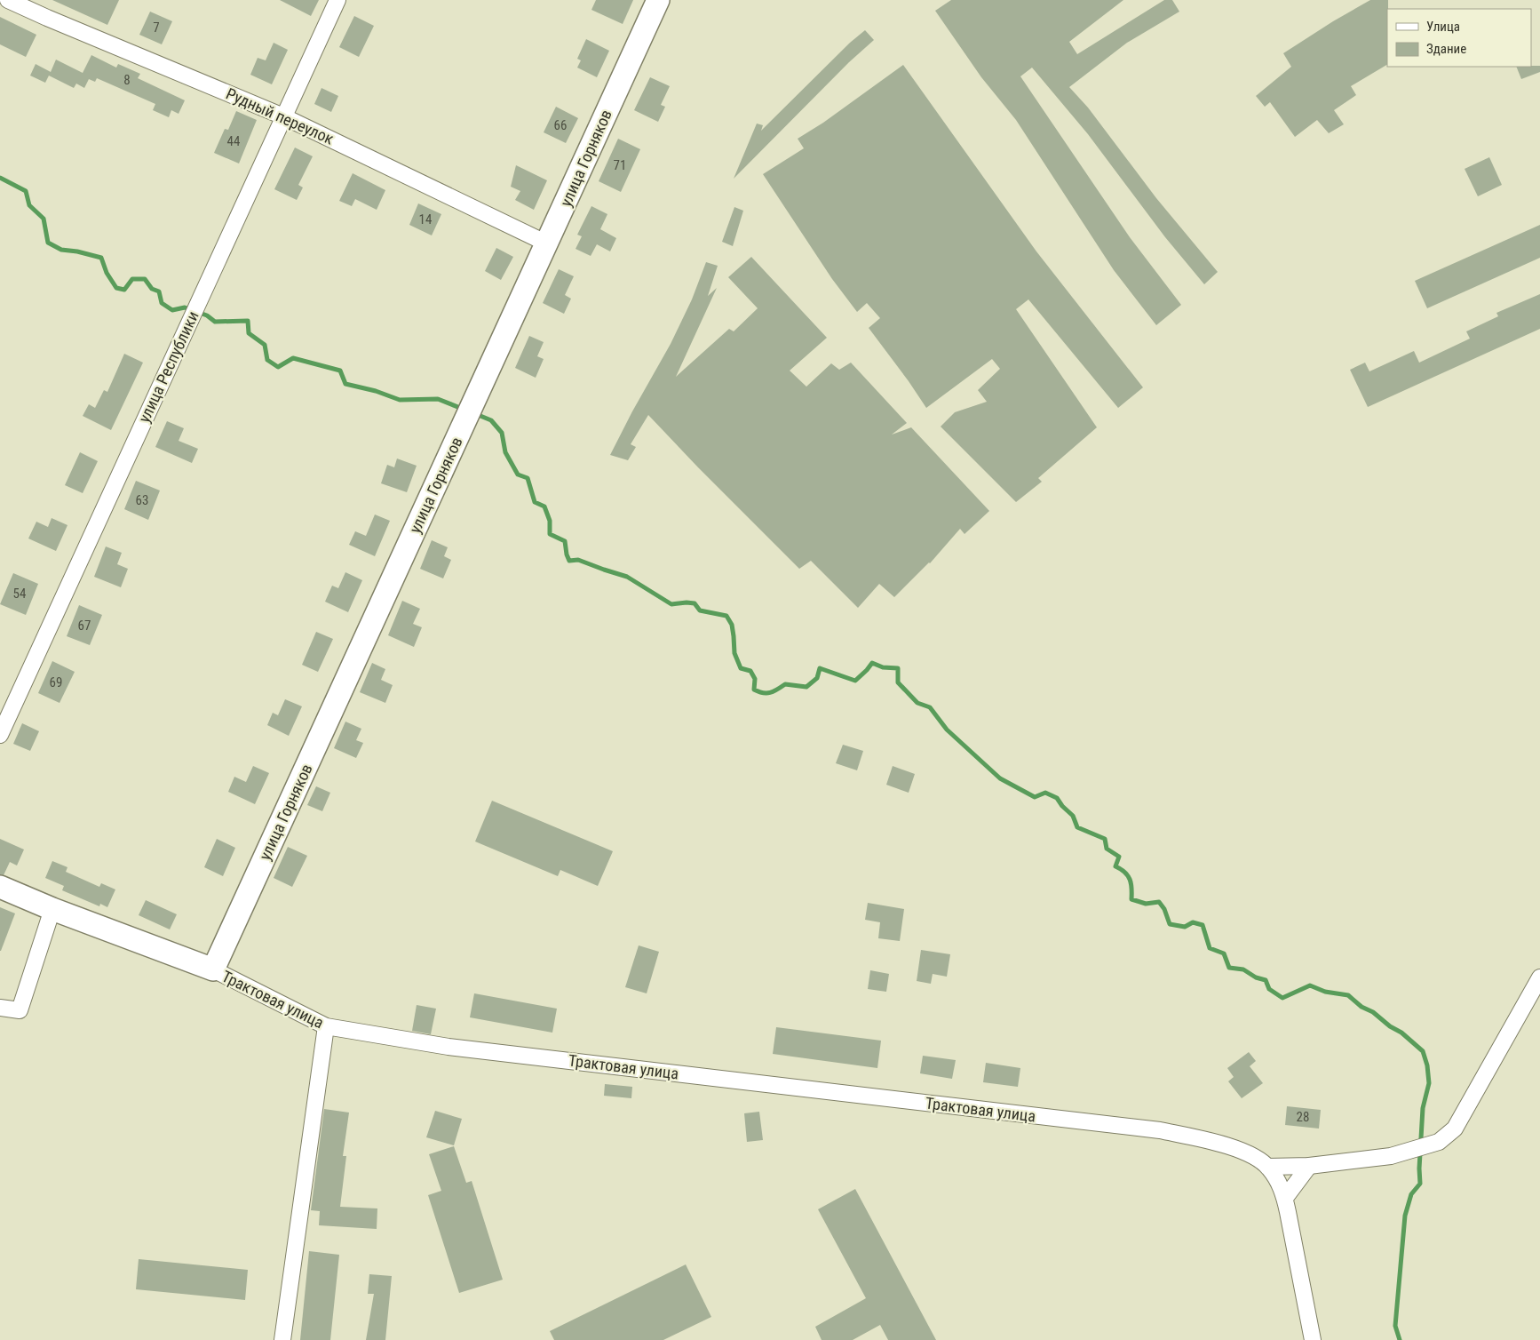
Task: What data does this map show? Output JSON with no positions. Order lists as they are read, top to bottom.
{
  "streets": {
    "street": [
      "Рудный переулок",
      "улица Горняков",
      "улица Республики",
      "Трактовая улица"
    ]
  },
  "crossings": [
    ["Рудный переулок", "улица Горняков"],
    ["Рудный переулок", "улица Республики"],
    ["улица Горняков", "Трактовая улица"]
  ],
  "house_numbers": [
    "7",
    "8",
    "66",
    "44",
    "71",
    "14",
    "63",
    "54",
    "67",
    "69",
    "28"
  ],
  "legend": ["Улица", "Здание"]
}
